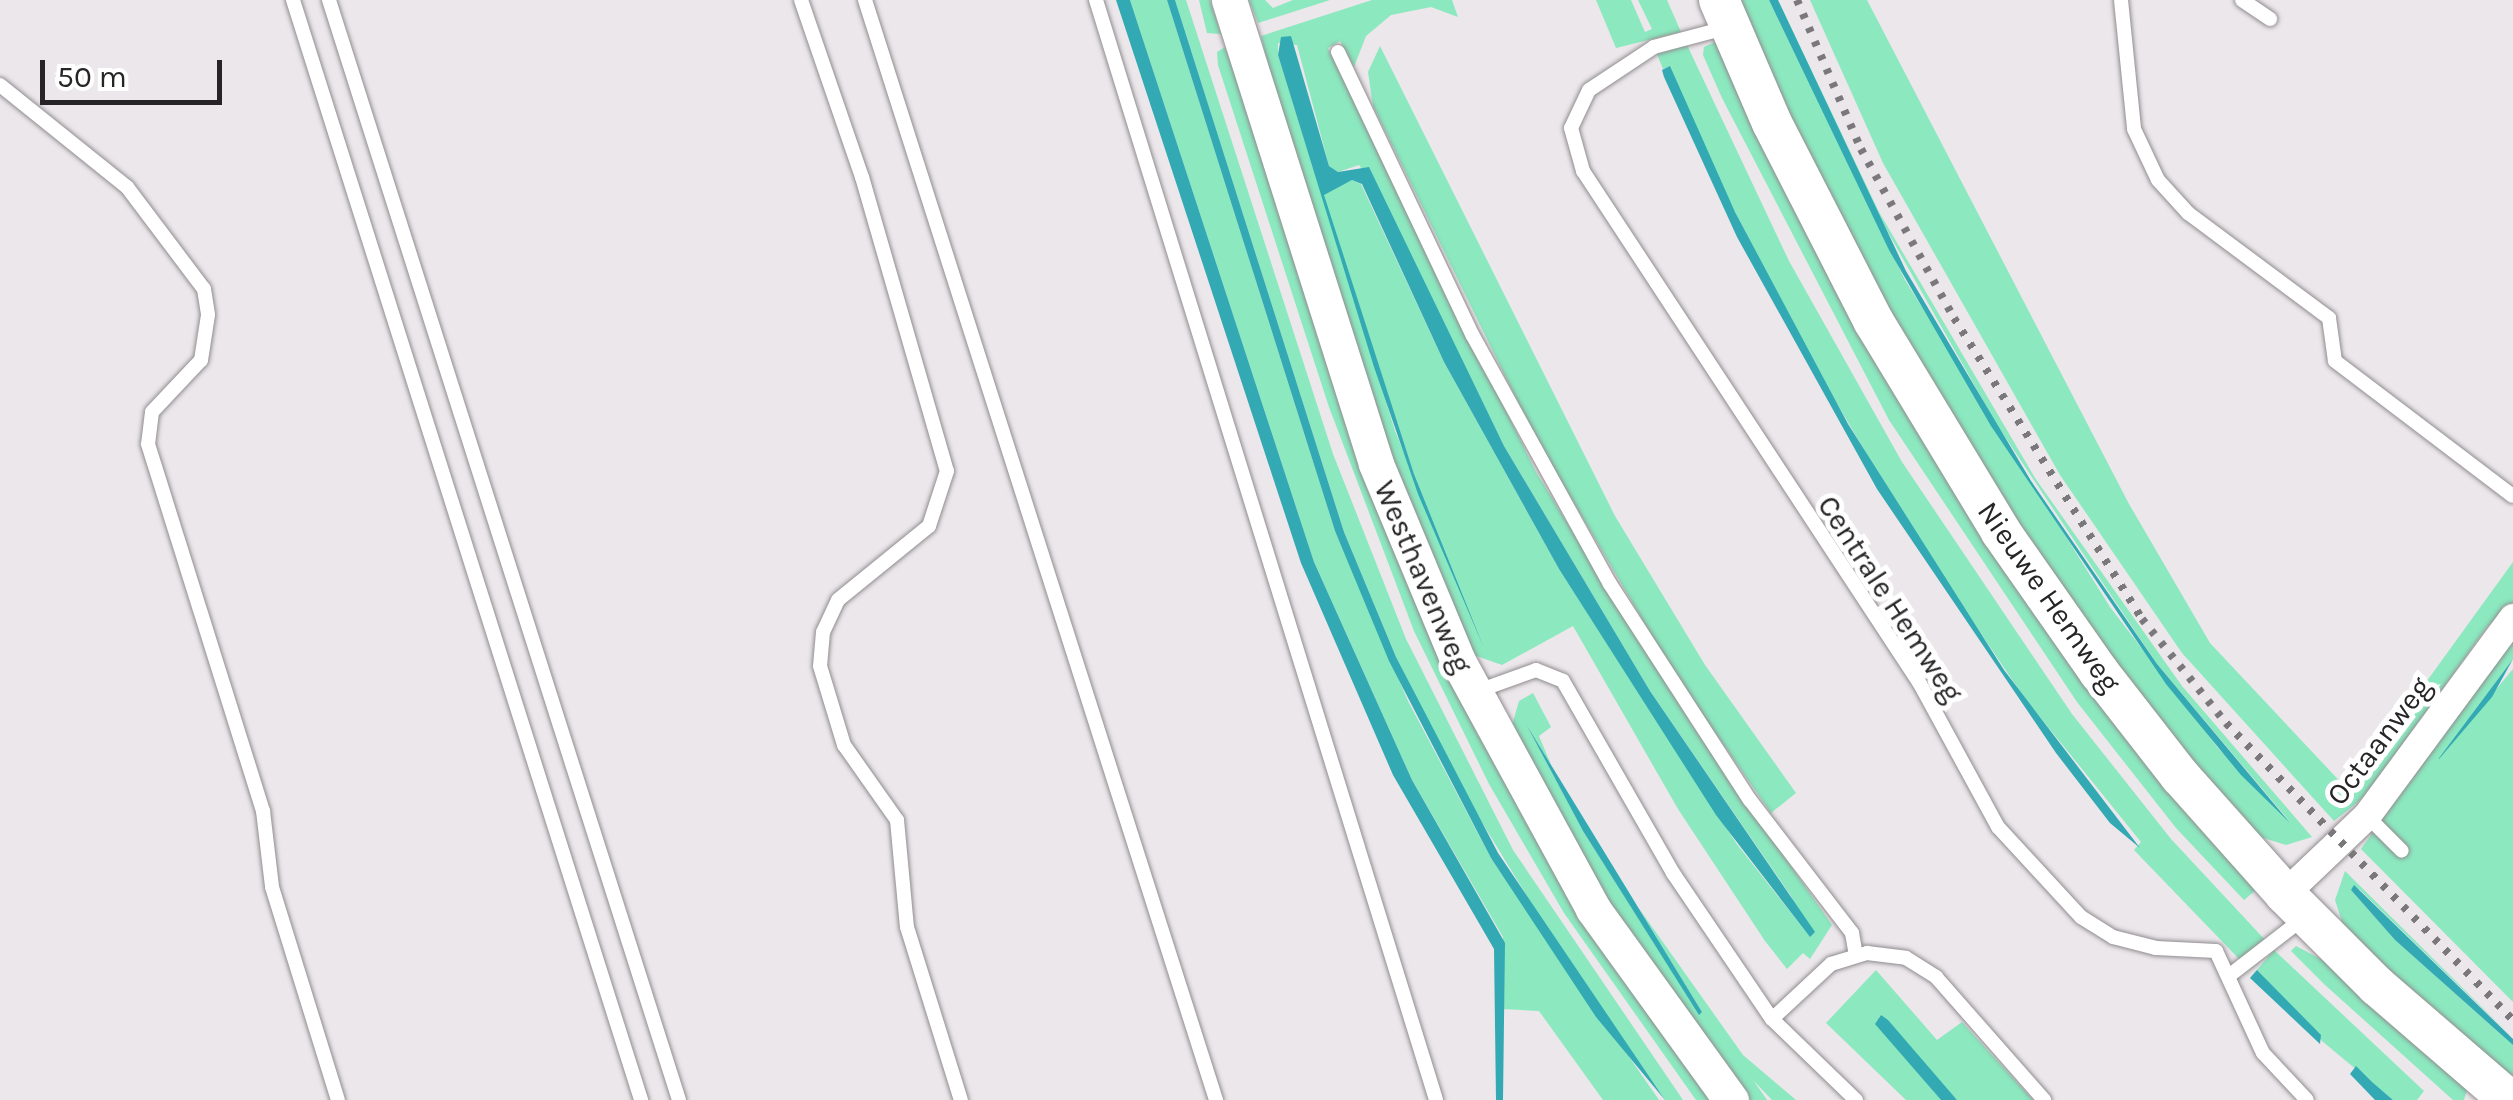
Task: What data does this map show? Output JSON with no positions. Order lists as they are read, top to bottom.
{
  "streets": {
    "main road": ["Nieuwe Hemweg"],
    "street": ["Westhavenweg", "Octaanweg"],
    "lane": ["Centrale Hemweg"]
  },
  "crossings": [
    ["Nieuwe Hemweg", "Centrale Hemweg"],
    ["Nieuwe Hemweg", "Octaanweg"]
  ],
  "scale_bar": "50 m"
}
